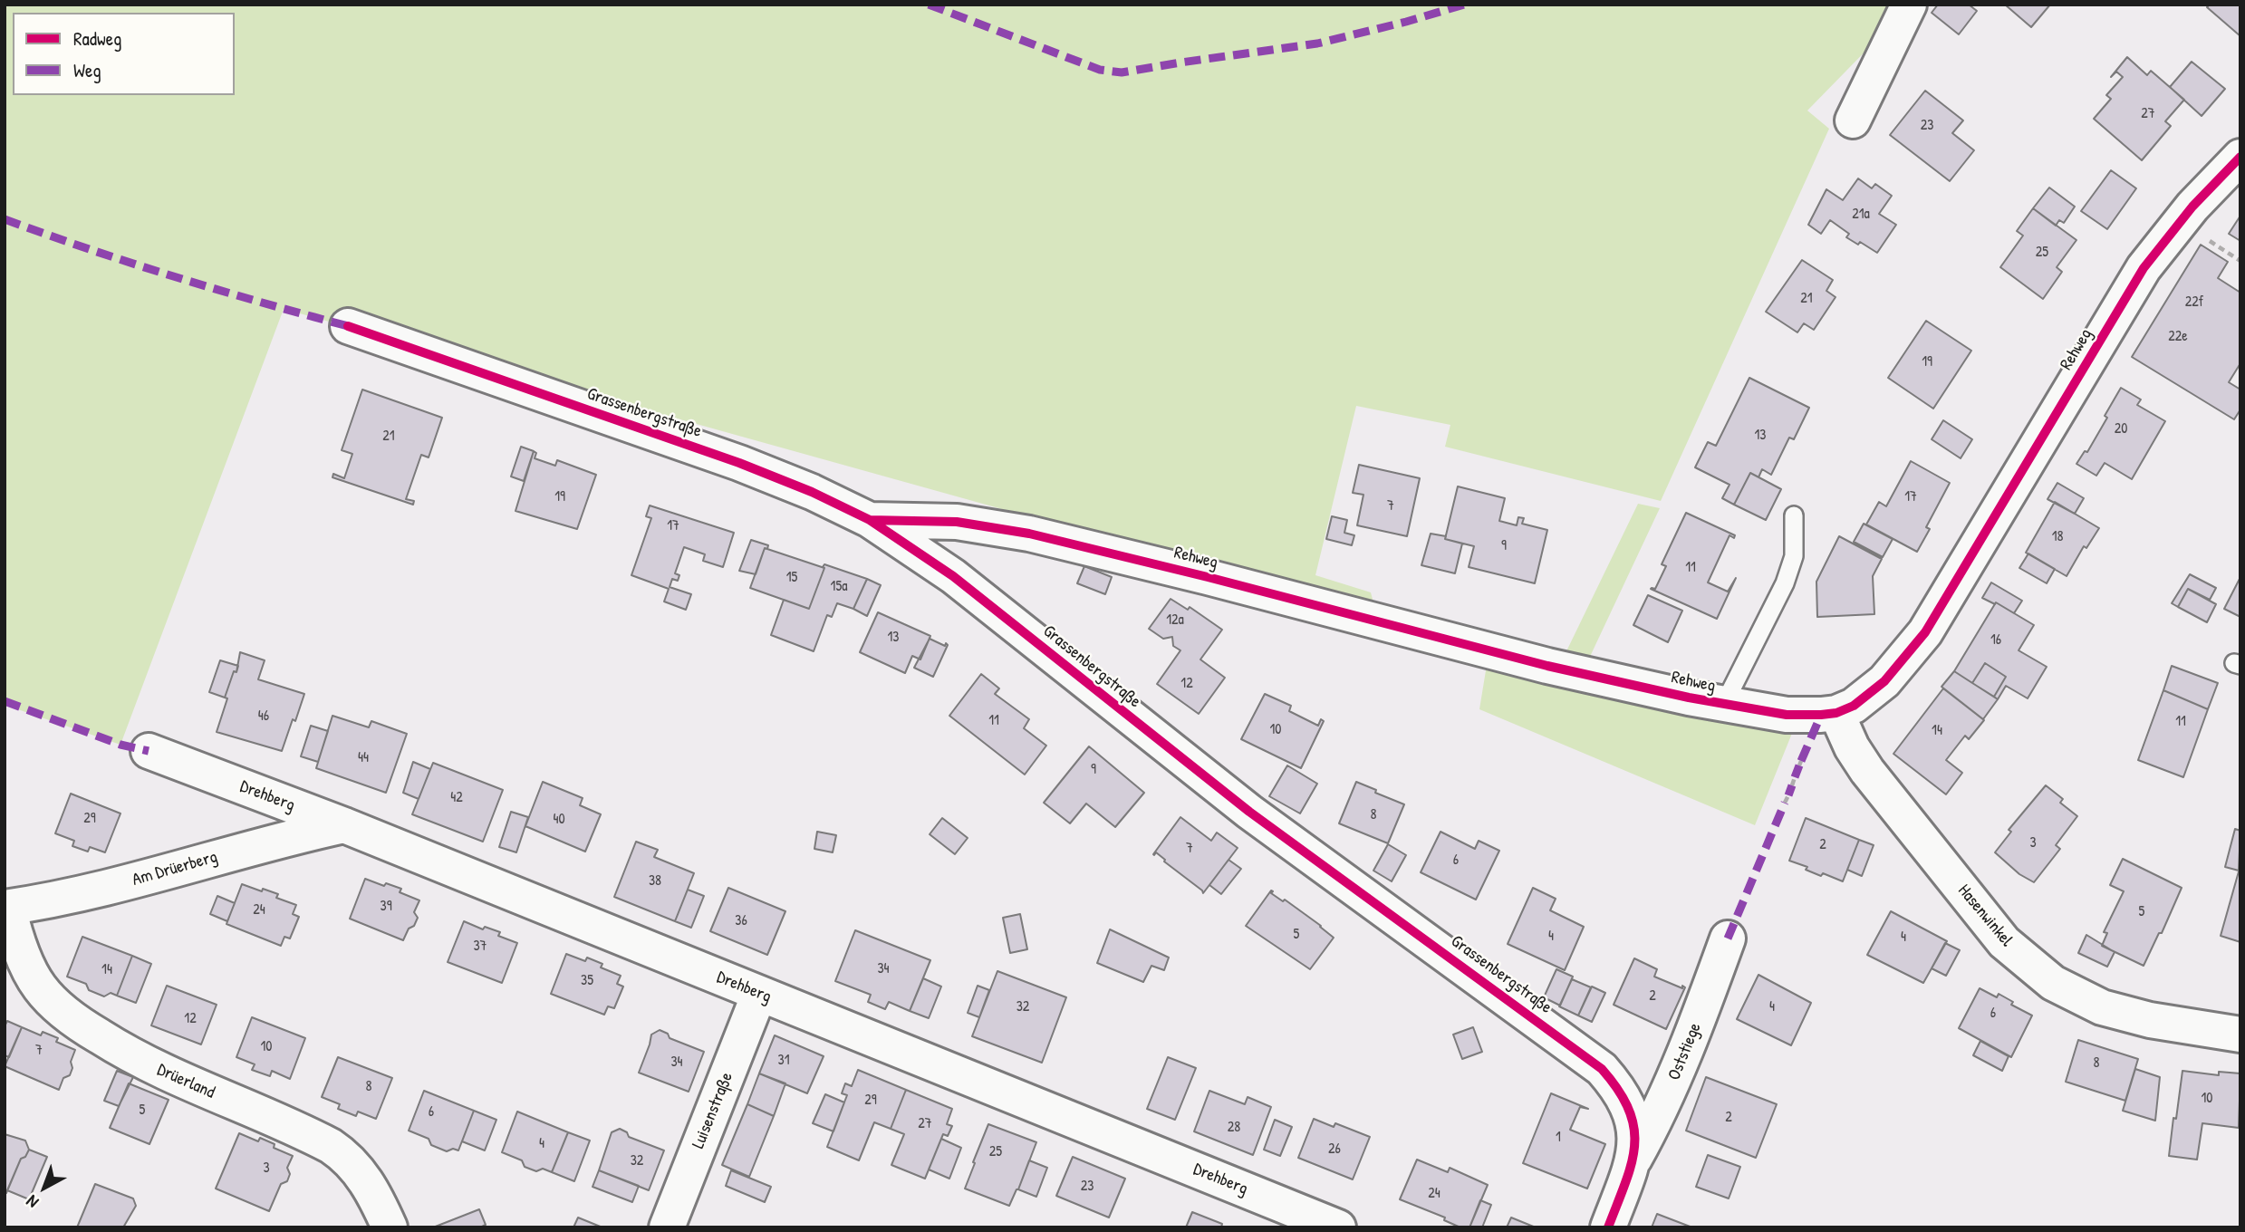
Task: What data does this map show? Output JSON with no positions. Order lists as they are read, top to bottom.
{
  "streets": {
    "street": [
      "Rehweg",
      "Grassenbergstraße",
      "Drehberg",
      "Am Drüerberg",
      "Hasenwinkel",
      "Oststiege",
      "Drüerland",
      "Luisenstraße"
    ]
  },
  "crossings": [
    ["Rehweg", "Grassenbergstraße"],
    ["Rehweg", "Hasenwinkel"],
    ["Grassenbergstraße", "Oststiege"],
    ["Drehberg", "Am Drüerberg"],
    ["Drehberg", "Luisenstraße"],
    ["Am Drüerberg", "Drüerland"]
  ],
  "house_numbers": [
    "27",
    "23",
    "21a",
    "25",
    "21",
    "22f",
    "22e",
    "19",
    "20",
    "13",
    "21",
    "19",
    "17",
    "7",
    "17",
    "18",
    "9",
    "11",
    "15",
    "15a",
    "12a",
    "13",
    "16",
    "12",
    "46",
    "11",
    "11",
    "10",
    "14",
    "44",
    "9",
    "42",
    "8",
    "29",
    "40",
    "3",
    "2",
    "7",
    "6",
    "38",
    "39",
    "24",
    "5",
    "36",
    "5",
    "4",
    "4",
    "37",
    "34",
    "14",
    "35",
    "2",
    "32",
    "4",
    "6",
    "12",
    "10",
    "7",
    "31",
    "34",
    "8",
    "8",
    "10",
    "29",
    "5",
    "6",
    "2",
    "27",
    "28",
    "1",
    "4",
    "26",
    "25",
    "32",
    "3",
    "23",
    "24"
  ],
  "legend": ["Radweg", "Weg"],
  "north": "bottom left"
}
